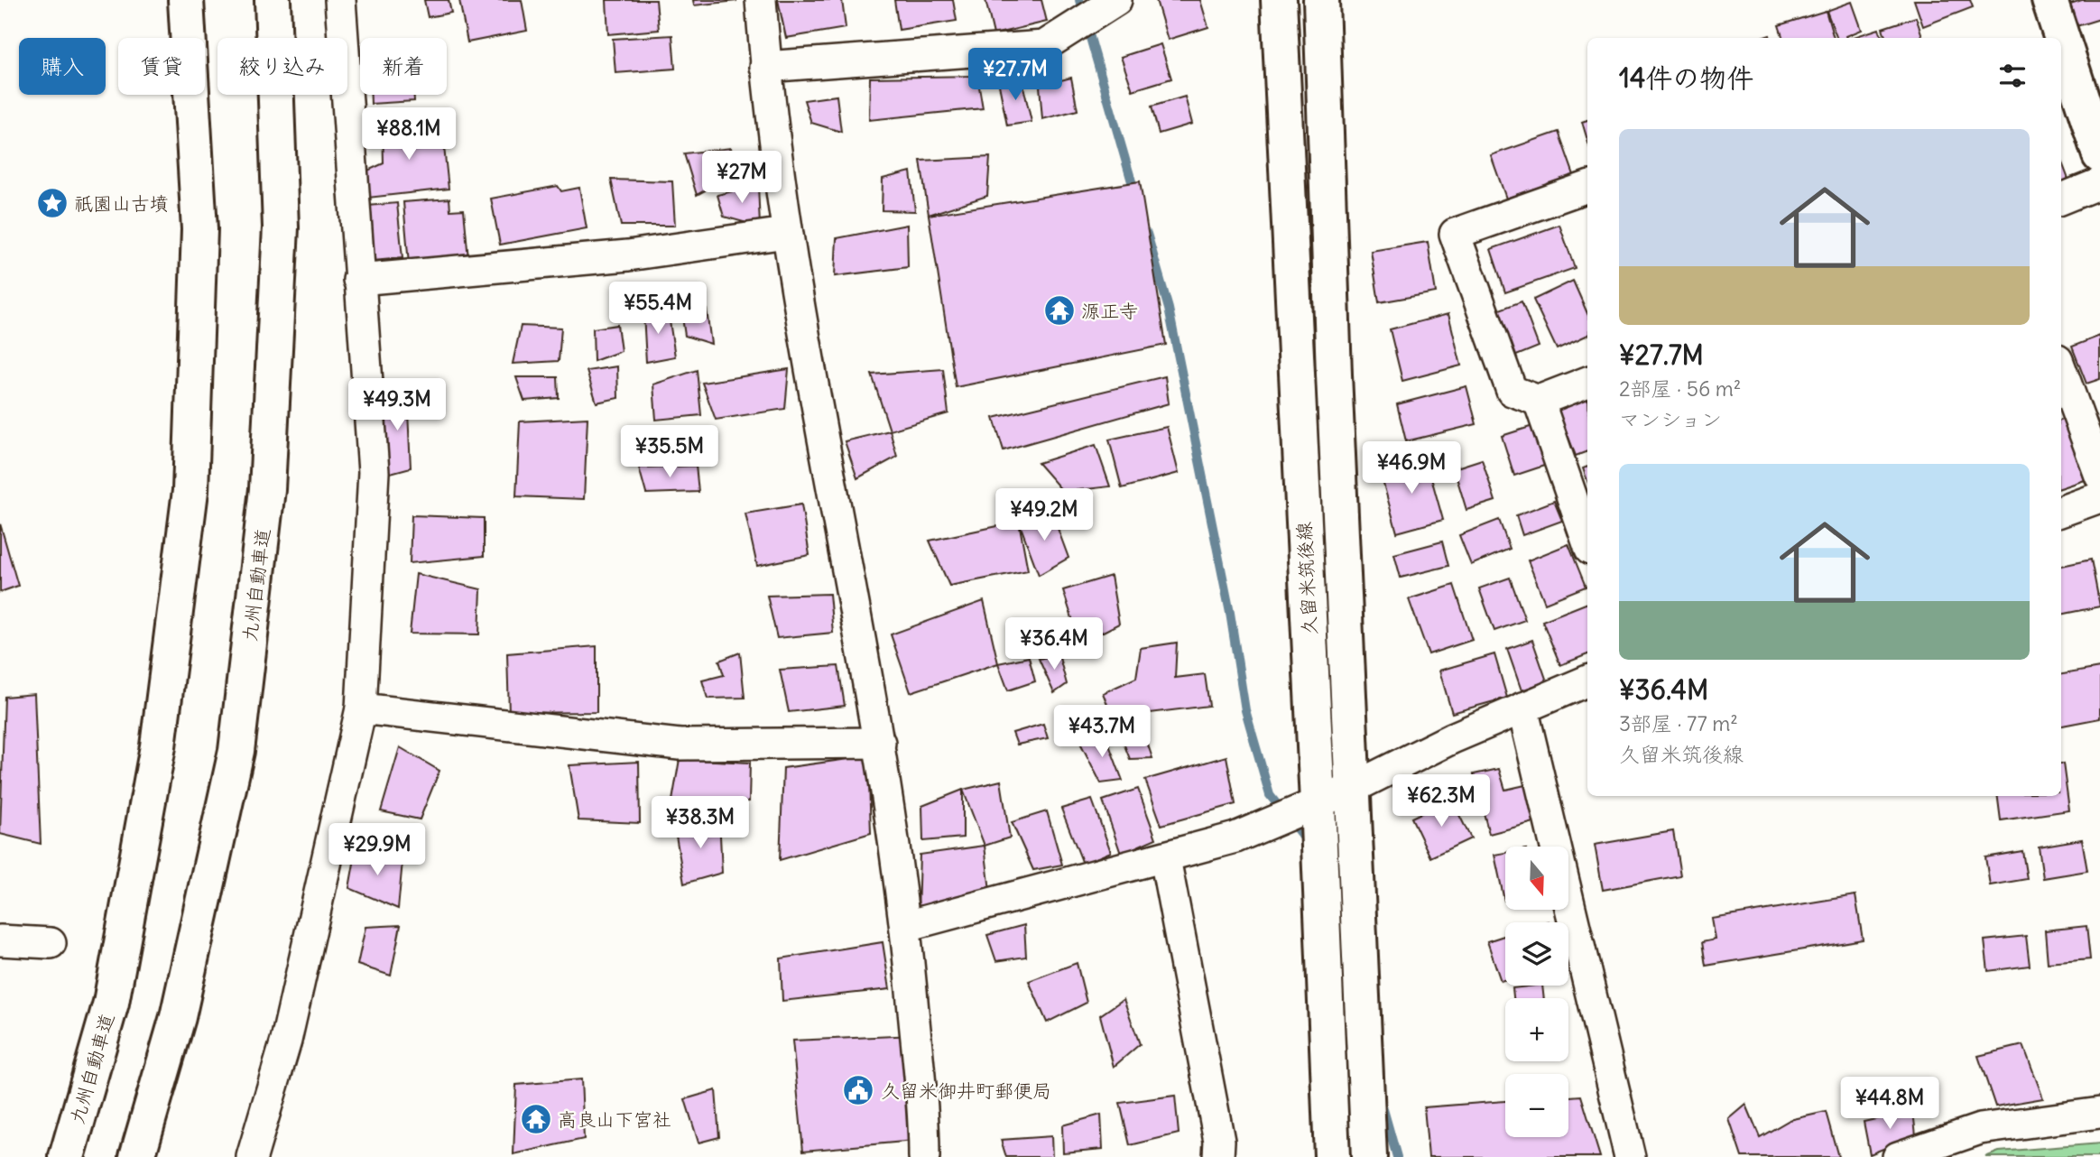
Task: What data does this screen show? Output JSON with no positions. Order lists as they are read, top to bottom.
{
  "streets": {
    "main road": ["久留米筑後線", "九州自動車道"]
  },
  "places": {
    "place": ["祇園山古墳"],
    "temple": ["源正寺", "高良山下宮社"],
    "public building": ["久留米御井町郵便局"]
  },
  "north": "bottom",
  "page": {
    "chip": [
      "購入",
      "賃貸",
      "絞り込み",
      "新着"
    ],
    "heading": "14件の物件",
    "price": [
      "¥27.7M",
      "¥88.1M",
      "¥27M",
      "¥55.4M",
      "¥49.3M",
      "¥35.5M",
      "¥46.9M",
      "¥49.2M",
      "¥36.4M",
      "¥43.7M",
      "¥62.3M",
      "¥38.3M",
      "¥29.9M",
      "¥44.8M"
    ],
    "list": [
      {
        "name": "¥27.7M",
        "note": "2部屋 · 56 m² · マンション"
      },
      {
        "name": "¥36.4M",
        "note": "3部屋 · 77 m² · 久留米筑後線"
      }
    ],
    "map_buttons": ["+", "−"]
  }
}
